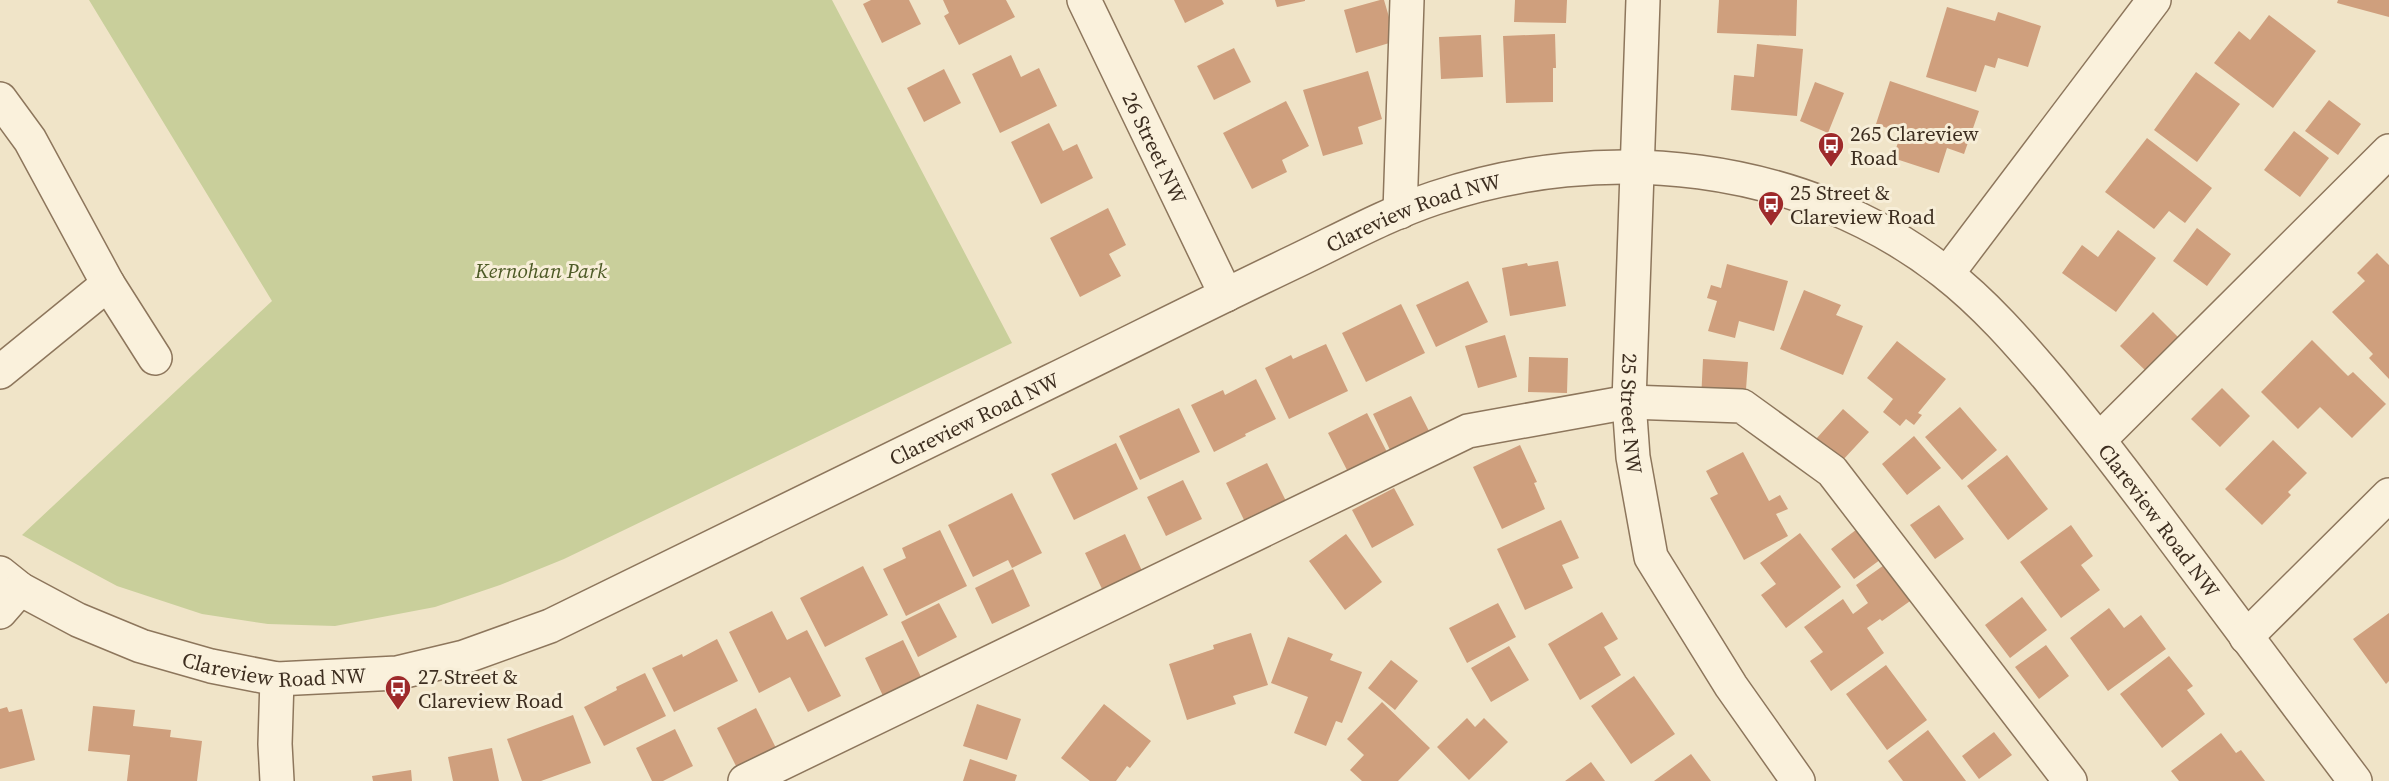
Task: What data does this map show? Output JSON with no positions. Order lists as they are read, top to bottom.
{
  "streets": {
    "street": ["26 Street NW", "Clareview Road NW", "25 Street NW"]
  },
  "crossings": [
    ["26 Street NW", "Clareview Road NW"],
    ["Clareview Road NW", "25 Street NW"]
  ],
  "parks": ["Kernohan Park"],
  "places": {
    "bus stop": ["265 Clareview Road", "25 Street & Clareview Road", "27 Street & Clareview Road"]
  }
}
